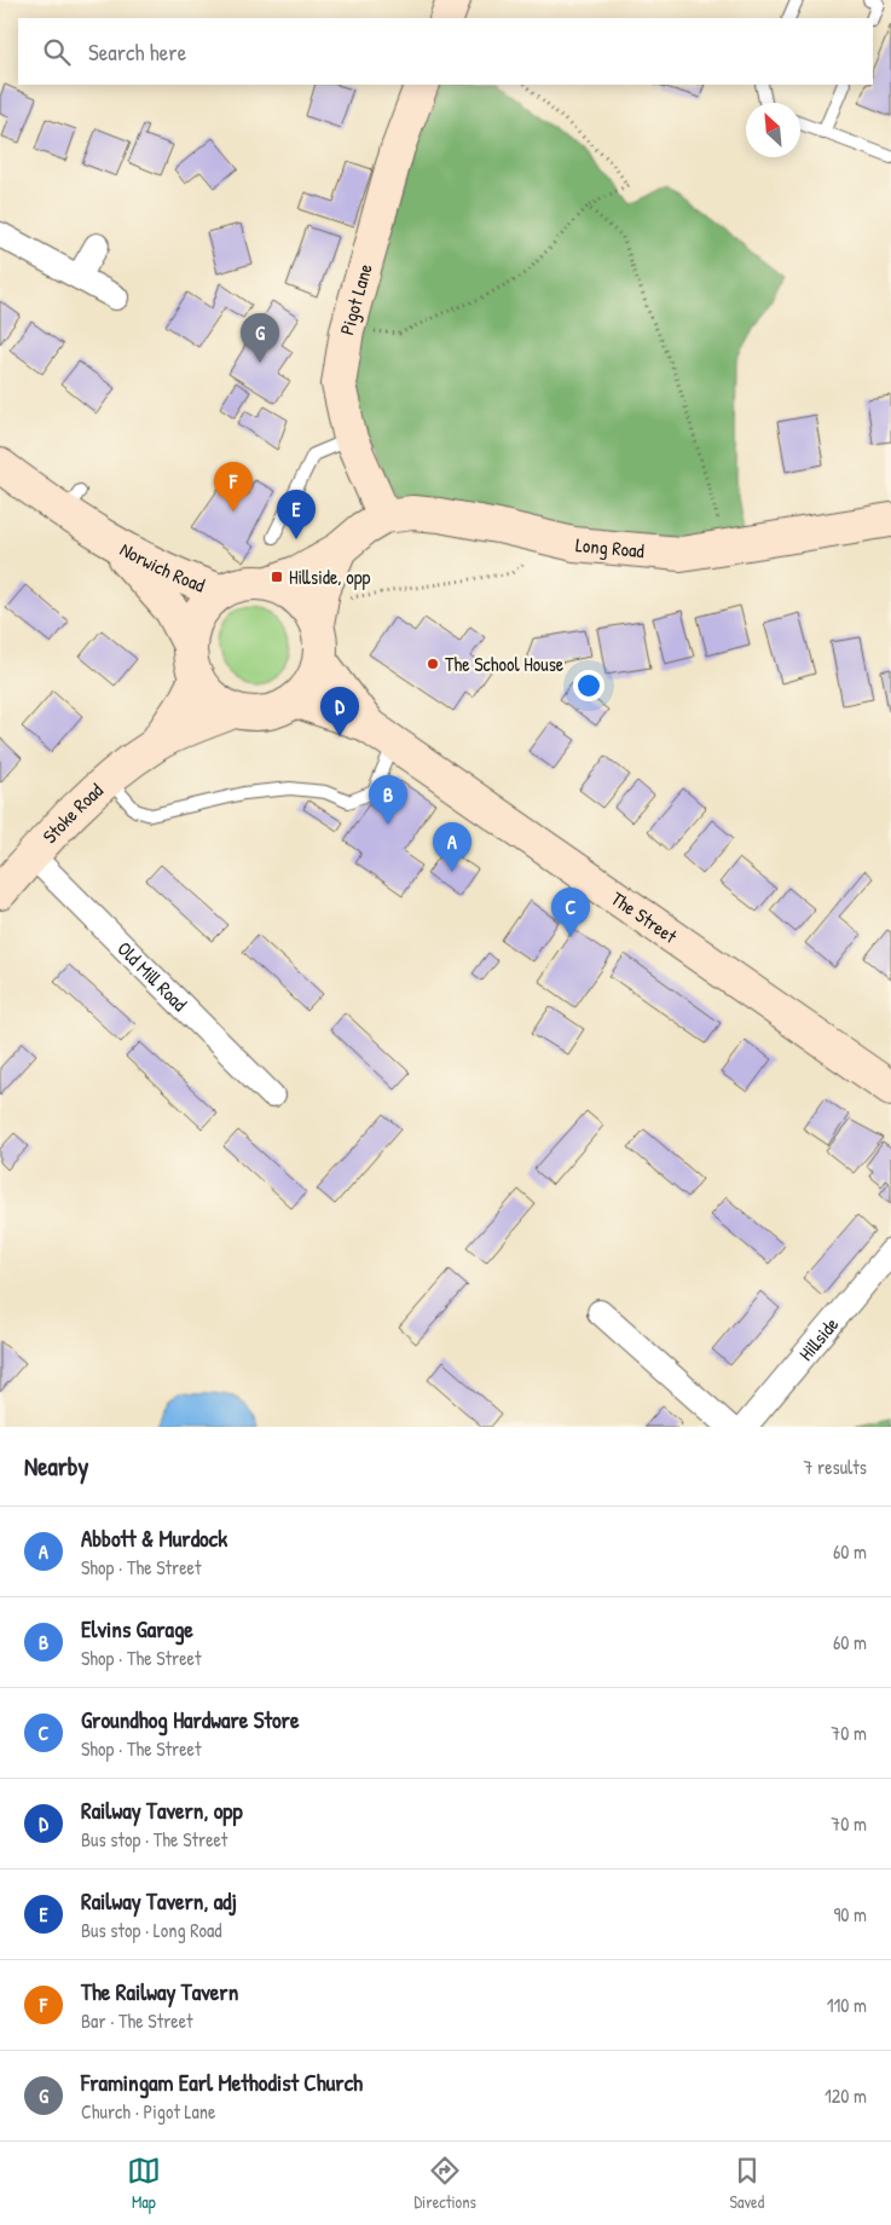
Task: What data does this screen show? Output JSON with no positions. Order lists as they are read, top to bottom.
{
  "streets": {
    "street": [
      "Pigot Lane",
      "Long Road",
      "Norwich Road",
      "Stoke Road",
      "The Street",
      "Old Mill Road",
      "Hillside"
    ]
  },
  "crossings": [
    ["Pigot Lane", "Long Road"],
    ["Long Road", "Norwich Road"],
    ["Long Road", "Stoke Road"],
    ["Long Road", "The Street"],
    ["Norwich Road", "Stoke Road"],
    ["Norwich Road", "The Street"],
    ["Stoke Road", "The Street"],
    ["Stoke Road", "Old Mill Road"]
  ],
  "places": {
    "transit": ["Hillside, opp"],
    "other": ["The School House"]
  },
  "north": "top left",
  "page": {
    "search": "Search here",
    "pins": [
      "G",
      "F",
      "E",
      "D",
      "B",
      "A",
      "C"
    ],
    "heading": ["Nearby", "7 results"],
    "list": [
      {
        "mark": "A",
        "name": "Abbott & Murdock",
        "note": "Shop · The Street",
        "value": "60 m"
      },
      {
        "mark": "B",
        "name": "Elvins Garage",
        "note": "Shop · The Street",
        "value": "60 m"
      },
      {
        "mark": "C",
        "name": "Groundhog Hardware Store",
        "note": "Shop · The Street",
        "value": "70 m"
      },
      {
        "mark": "D",
        "name": "Railway Tavern, opp",
        "note": "Bus stop · The Street",
        "value": "70 m"
      },
      {
        "mark": "E",
        "name": "Railway Tavern, adj",
        "note": "Bus stop · Long Road",
        "value": "90 m"
      },
      {
        "mark": "F",
        "name": "The Railway Tavern",
        "note": "Bar · The Street",
        "value": "110 m"
      },
      {
        "mark": "G",
        "name": "Framingam Earl Methodist Church",
        "note": "Church · Pigot Lane",
        "value": "120 m"
      }
    ],
    "nav": ["Map", "Directions", "Saved"]
  }
}
